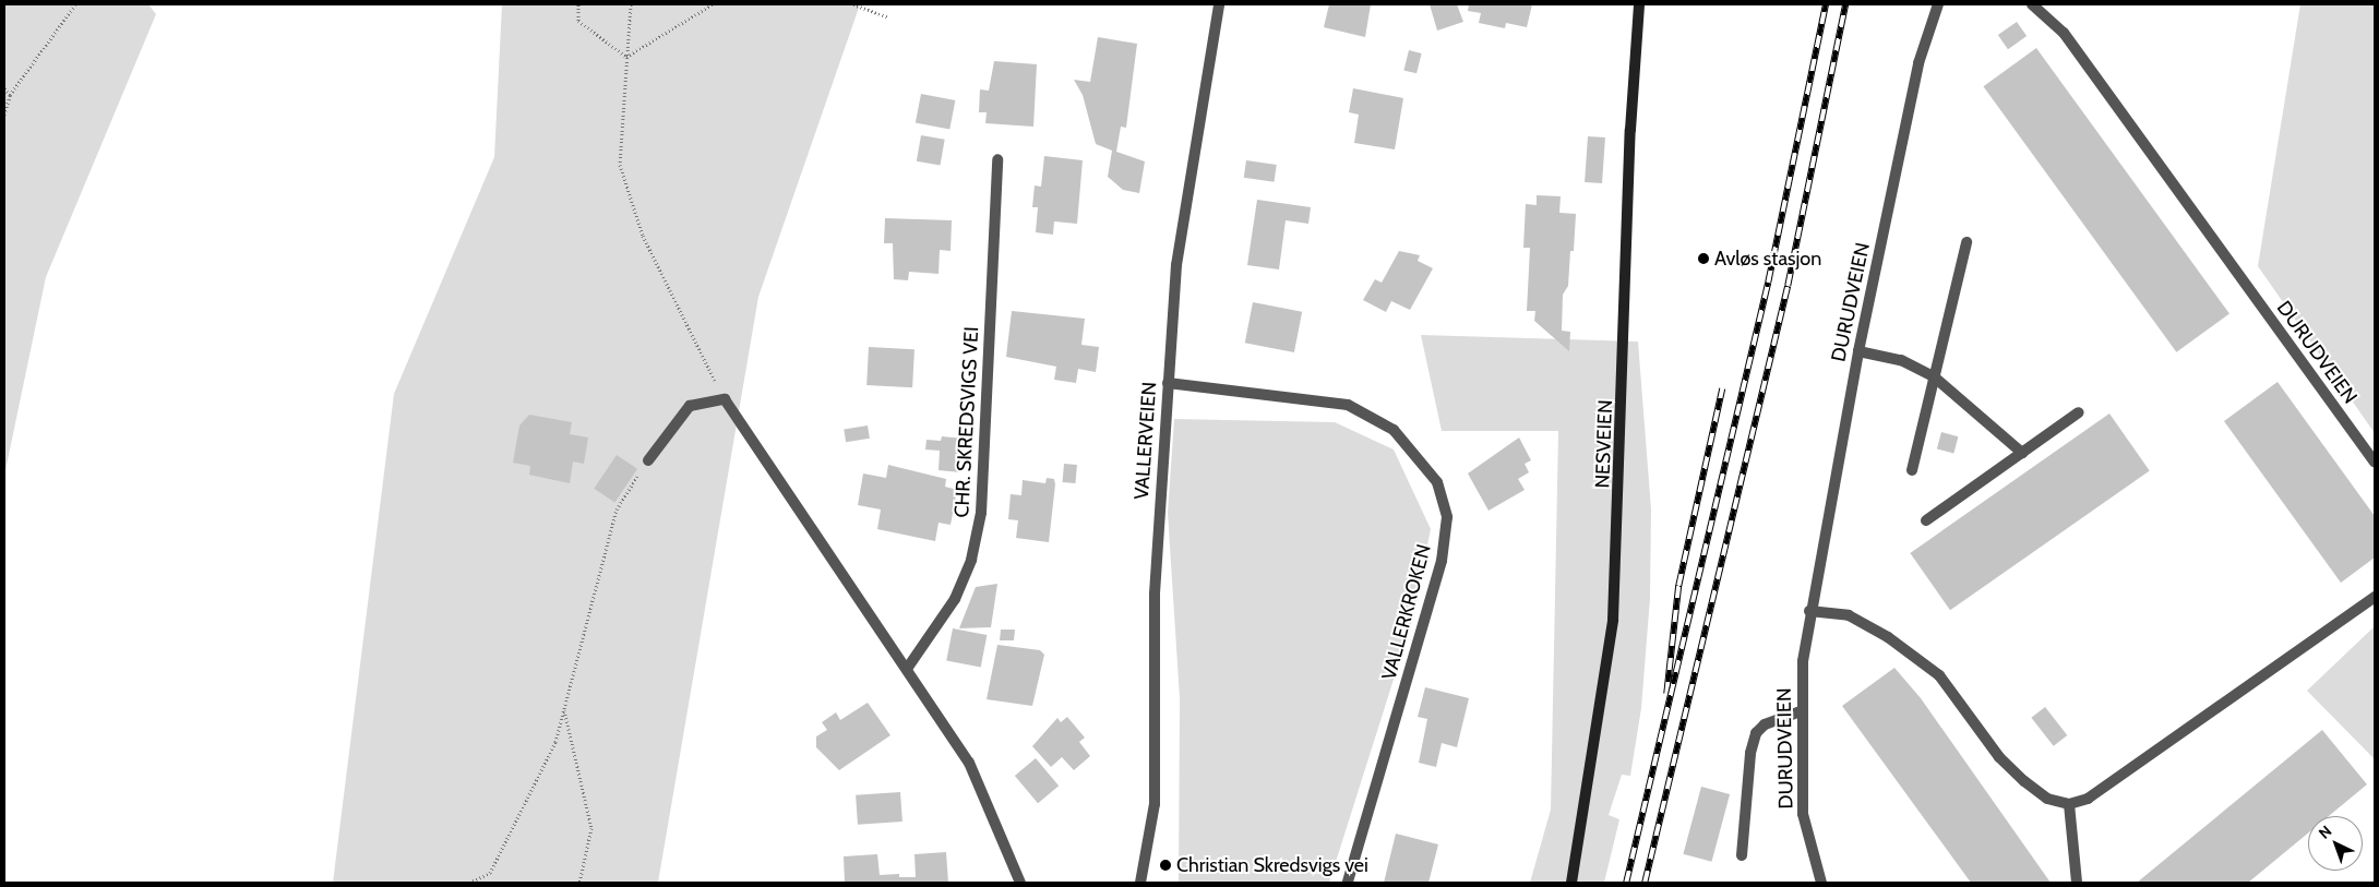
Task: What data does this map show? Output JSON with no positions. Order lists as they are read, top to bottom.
{
  "streets": {
    "street": [
      "DURUDVEIEN",
      "CHR. SKREDSVIGS VEI",
      "VALLERVEIEN",
      "NESVEIEN",
      "VALLERKROKEN"
    ]
  },
  "crossings": [
    ["VALLERVEIEN", "VALLERKROKEN"]
  ],
  "places": ["Avløs stasjon", "Christian Skredsvigs vei"],
  "north": "top left"
}
